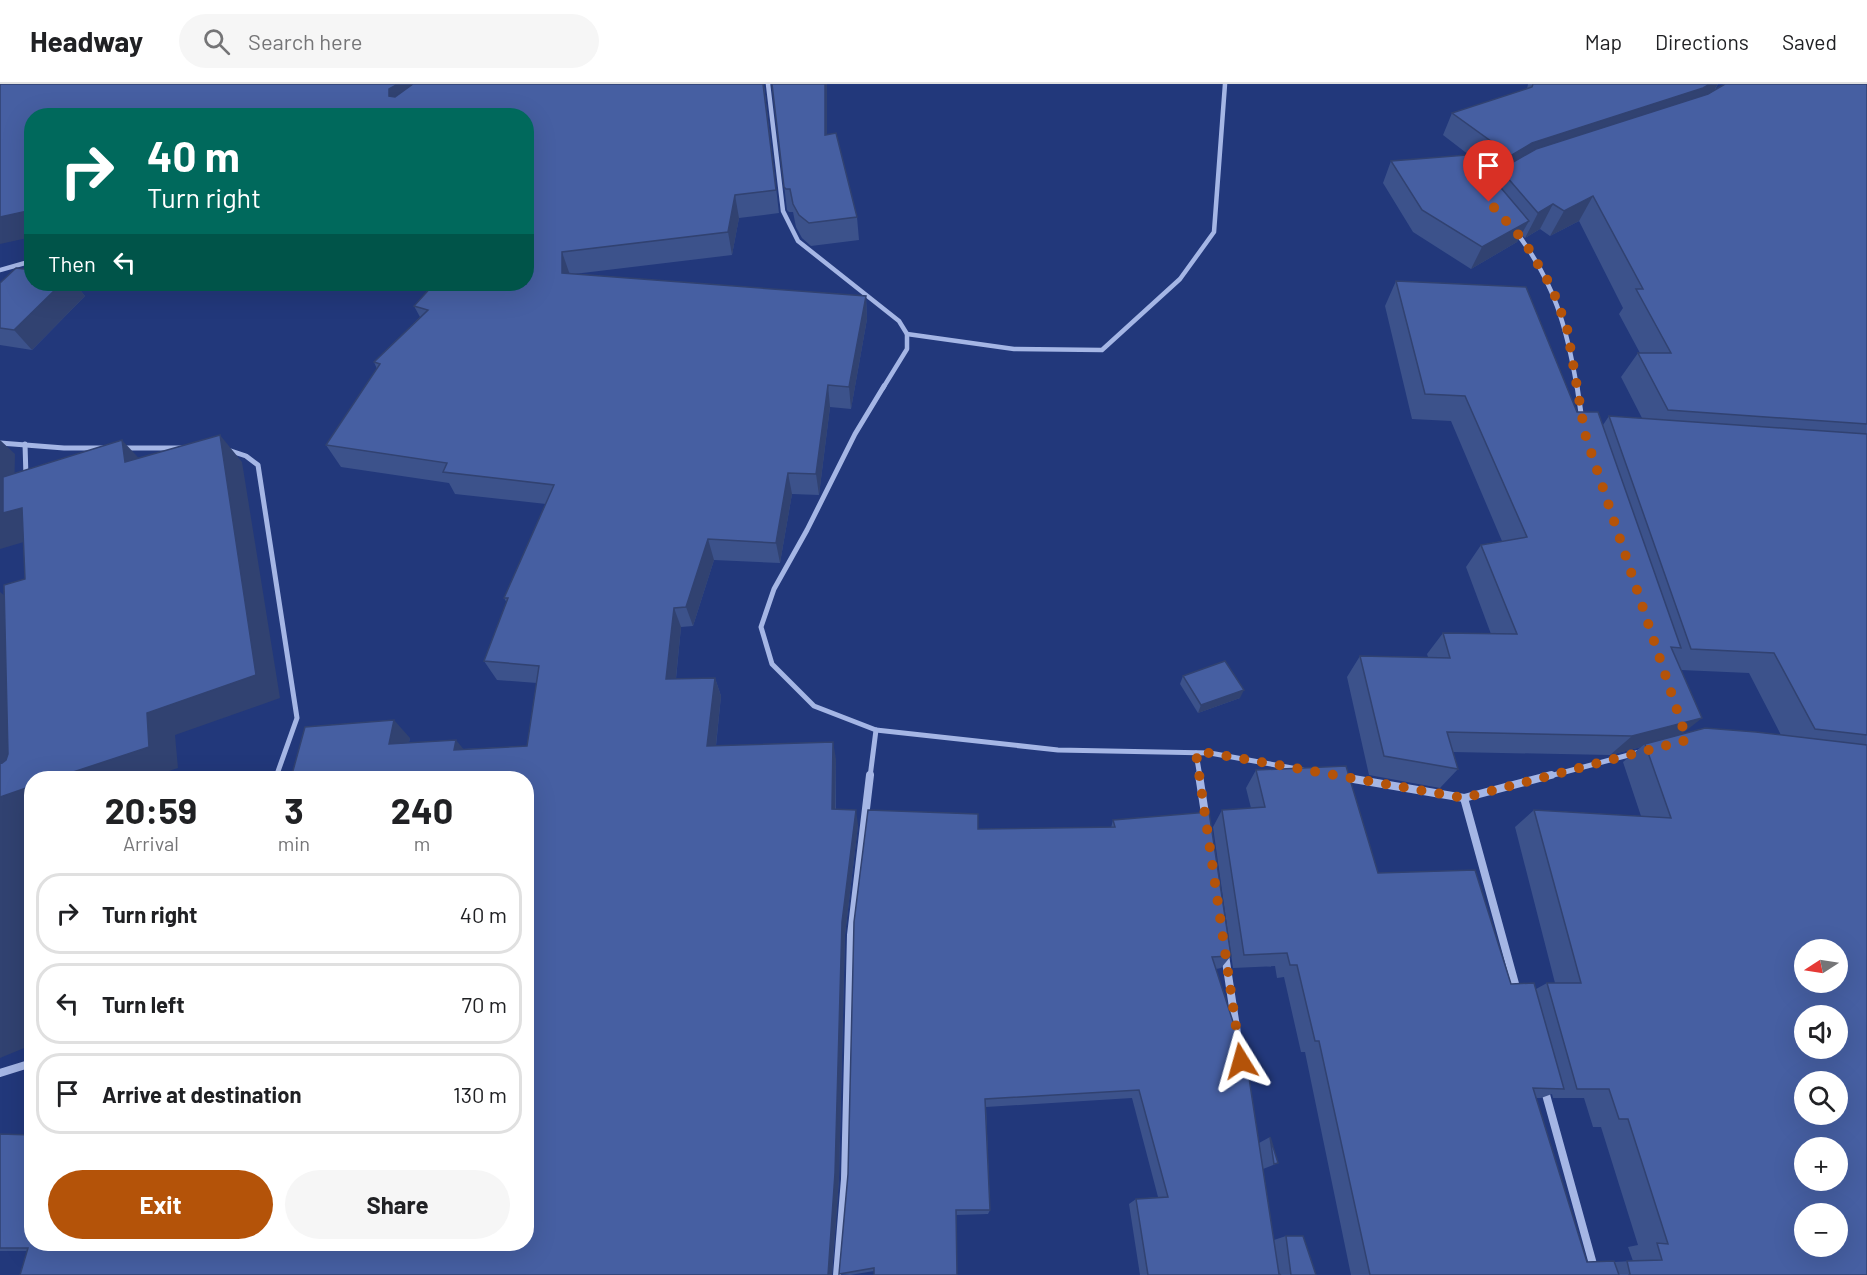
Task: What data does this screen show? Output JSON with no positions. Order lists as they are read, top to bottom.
{
  "north": "left",
  "page": {
    "header": "Headway",
    "search": "Search here",
    "nav": ["Map", "Directions", "Saved"],
    "turn": ["40 m", "Turn right"],
    "then": "Then",
    "eta": [
      "20:59",
      "Arrival",
      "3",
      "min",
      "240",
      "m"
    ],
    "list": [
      {
        "name": "Turn right",
        "value": "40 m"
      },
      {
        "name": "Turn left",
        "value": "70 m"
      },
      {
        "name": "Arrive at destination",
        "value": "130 m"
      }
    ],
    "map_buttons": ["+", "−"],
    "buttons": ["Exit", "Share"]
  }
}
